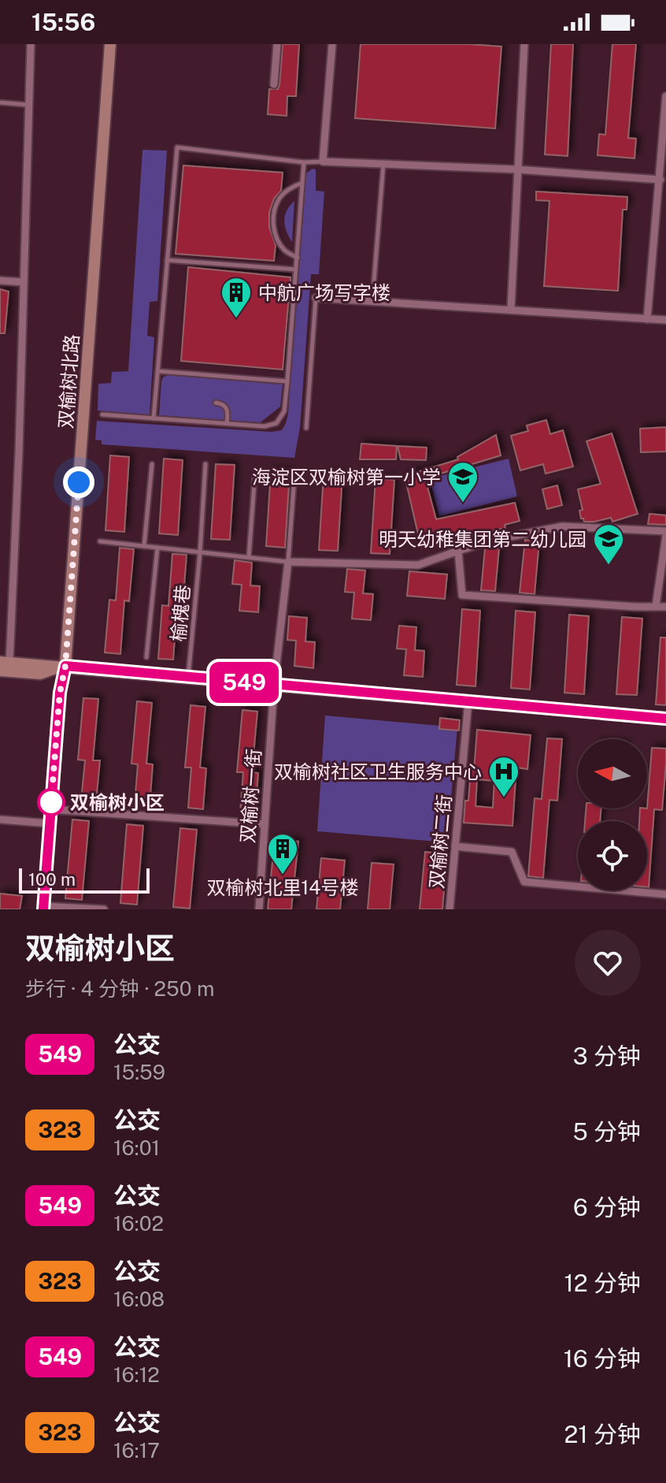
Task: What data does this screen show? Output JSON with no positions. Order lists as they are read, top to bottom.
{
  "streets": {
    "street": ["双榆树北路", "双榆树一街", "双榆树二街"],
    "lane": ["榆槐巷"]
  },
  "places": {
    "building": ["中航广场写字楼", "双榆树北里14号楼"],
    "school or university": ["海淀区双榆树第一小学", "明天幼稚集团第二幼儿园"],
    "hospital": ["双榆树社区卫生服务中心"],
    "other": ["双榆树小区"]
  },
  "lines": ["bus line 549"],
  "scale_bar": "100 m",
  "north": "left",
  "page": {
    "status": "15:56",
    "on_map": "549",
    "scale": "100 m",
    "heading": ["双榆树小区", "步行 · 4 分钟 · 250 m"],
    "list": [
      {
        "mark": "549",
        "name": "公交",
        "note": "15:59",
        "value": "3 分钟"
      },
      {
        "mark": "323",
        "name": "公交",
        "note": "16:01",
        "value": "5 分钟"
      },
      {
        "mark": "549",
        "name": "公交",
        "note": "16:02",
        "value": "6 分钟"
      },
      {
        "mark": "323",
        "name": "公交",
        "note": "16:08",
        "value": "12 分钟"
      },
      {
        "mark": "549",
        "name": "公交",
        "note": "16:12",
        "value": "16 分钟"
      },
      {
        "mark": "323",
        "name": "公交",
        "note": "16:17",
        "value": "21 分钟"
      }
    ]
  }
}
